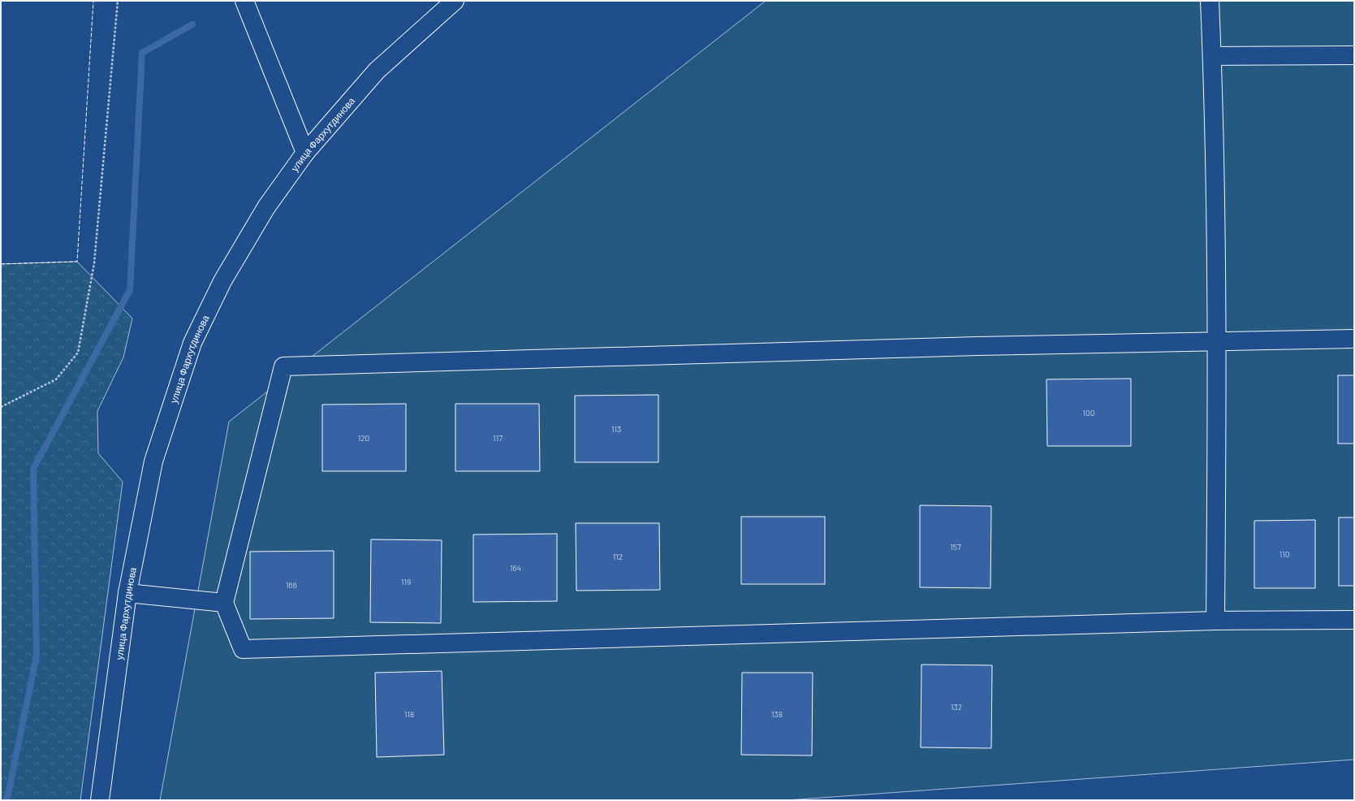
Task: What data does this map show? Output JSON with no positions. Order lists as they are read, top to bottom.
{
  "streets": {
    "street": ["улица Фархутдинова"]
  },
  "house_numbers": [
    "100",
    "113",
    "120",
    "117",
    "157",
    "110",
    "112",
    "164",
    "119",
    "166",
    "132",
    "118",
    "138"
  ]
}
